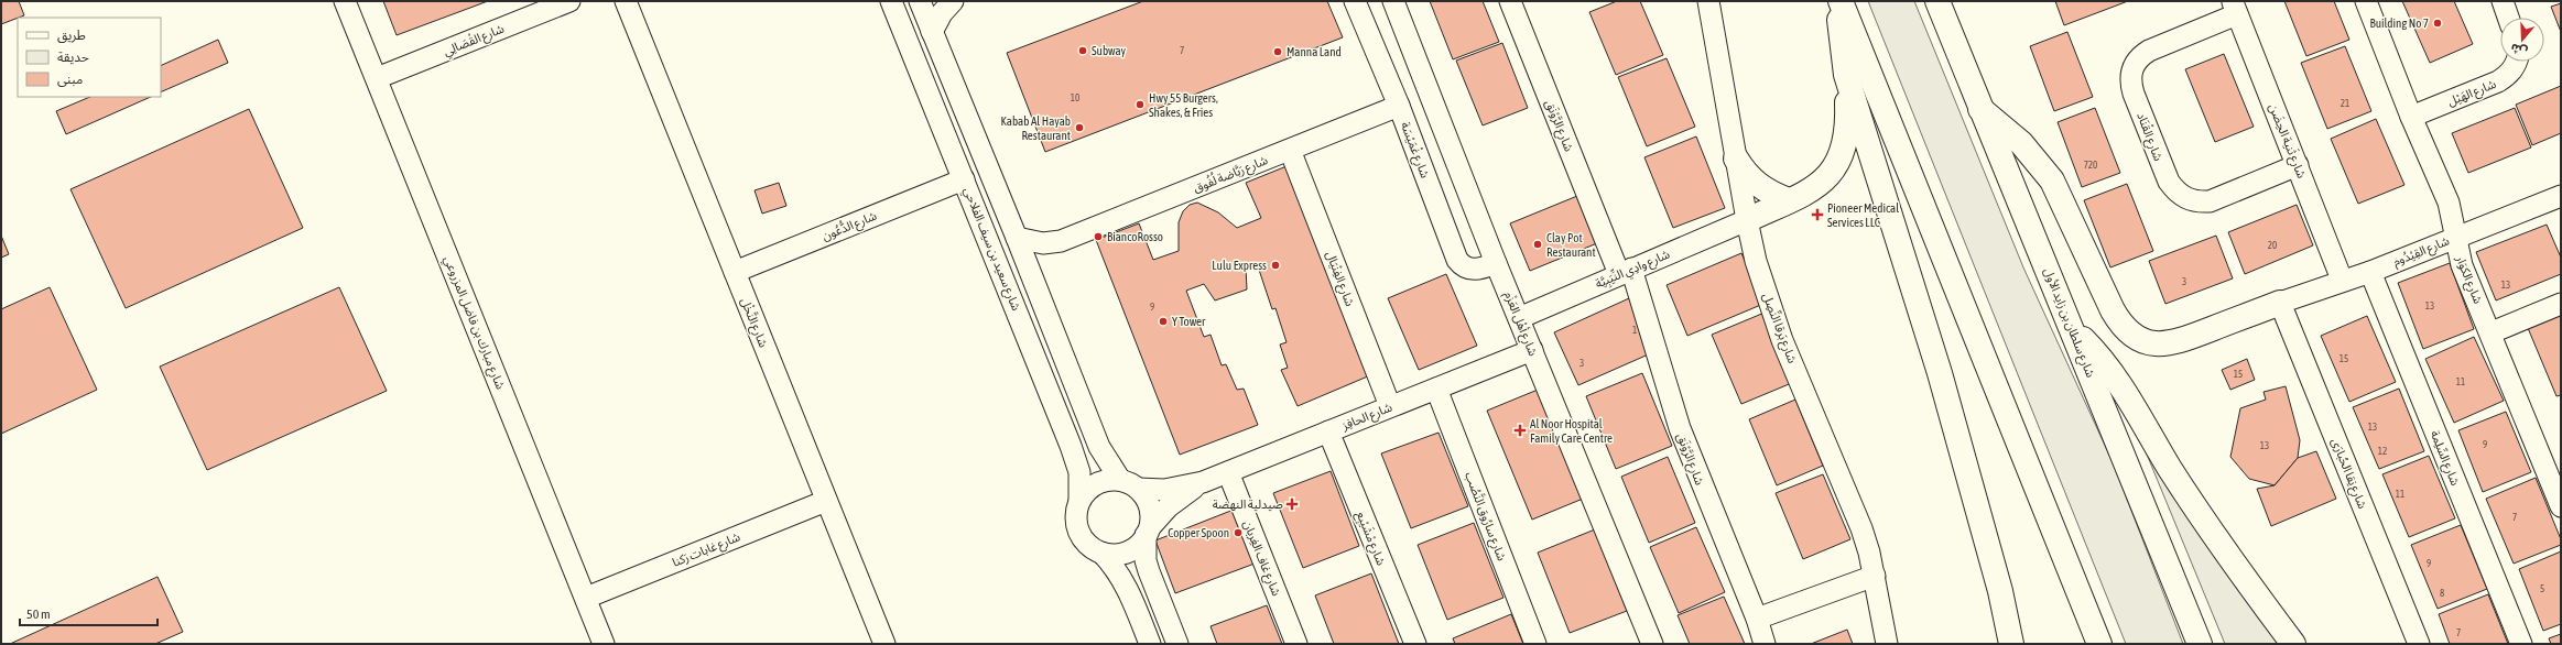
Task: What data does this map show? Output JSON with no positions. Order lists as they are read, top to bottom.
{
  "streets": {
    "main road": ["شارع سلطان بن زايد الأول"],
    "street": [
      "شارع القْصَالِي",
      "شارع الهَيْل",
      "شارع الرَّوْنَق",
      "شارع القْنَاد",
      "شارع ثَنية الحِضَن",
      "شارع غْمَيْسَة",
      "شارع رَبَّاضة لُفُوق",
      "شارع الدُّعُون",
      "شارع سعيد بن سيف الفلاحي",
      "شارع القِيْدُوم",
      "شارع وادِي النِّيَبِيَّة",
      "شارع الفِنْيَال",
      "شارع الكوَار",
      "شارع مبارك بن فاضل المزروعي",
      "شارع النَّخْل",
      "شارع أهْل العَزْم",
      "شارع بَرقا النِّصِل",
      "شارع الحافِز",
      "شارع السِّلِمة",
      "شارع نِقا الحُبارَى",
      "شارع سارُوق النَّصُب",
      "شارع مْشَيْبِع",
      "شارع غابات رَكنا",
      "شارع غاف الغِربان"
    ]
  },
  "crossings": [
    ["شارع القْصَالِي", "شارع مبارك بن فاضل المزروعي"],
    ["شارع الهَيْل", "شارع الكوَار"],
    ["شارع الرَّوْنَق", "شارع وادِي النِّيَبِيَّة"],
    ["شارع القْنَاد", "شارع ثَنية الحِضَن"],
    ["شارع ثَنية الحِضَن", "شارع القِيْدُوم"],
    ["شارع غْمَيْسَة", "شارع رَبَّاضة لُفُوق"],
    ["شارع غْمَيْسَة", "شارع أهْل العَزْم"],
    ["شارع رَبَّاضة لُفُوق", "شارع الفِنْيَال"],
    ["شارع الدُّعُون", "شارع سعيد بن سيف الفلاحي"],
    ["شارع الدُّعُون", "شارع النَّخْل"],
    ["شارع سعيد بن سيف الفلاحي", "شارع الحافِز"],
    ["شارع القِيْدُوم", "شارع الكوَار"],
    ["شارع القِيْدُوم", "شارع السِّلِمة"],
    ["شارع القِيْدُوم", "شارع نِقا الحُبارَى"],
    ["شارع وادِي النِّيَبِيَّة", "شارع أهْل العَزْم"],
    ["شارع وادِي النِّيَبِيَّة", "شارع بَرقا النِّصِل"],
    ["شارع الفِنْيَال", "شارع الحافِز"],
    ["شارع مبارك بن فاضل المزروعي", "شارع غابات رَكنا"],
    ["شارع النَّخْل", "شارع غابات رَكنا"],
    ["شارع أهْل العَزْم", "شارع الحافِز"],
    ["شارع الحافِز", "شارع سارُوق النَّصُب"],
    ["شارع الحافِز", "شارع مْشَيْبِع"],
    ["شارع الحافِز", "شارع غاف الغِربان"]
  ],
  "places": {
    "other": [
      "Building No 7",
      "Subway",
      "Manna Land",
      "Hwy 55 Burgers, Shakes, & Fries",
      "Kabab Al Hayab Restaurant",
      "BiancoRosso",
      "Clay Pot Restaurant",
      "Lulu Express",
      "Y Tower",
      "Copper Spoon"
    ],
    "health": ["Pioneer Medical Services LLC", "Al Noor Hospital Family Care Centre", "صيدلية النهضة"]
  },
  "house_numbers": [
    "7",
    "10",
    "21",
    "720",
    "20",
    "3",
    "13",
    "13",
    "9",
    "1",
    "15",
    "3",
    "15",
    "11",
    "13",
    "9",
    "13",
    "12",
    "11",
    "7",
    "9",
    "5",
    "8",
    "7"
  ],
  "legend": ["طريق", "حديقة", "مبنى"],
  "scale_bar": "50 m",
  "north": "bottom"
}
